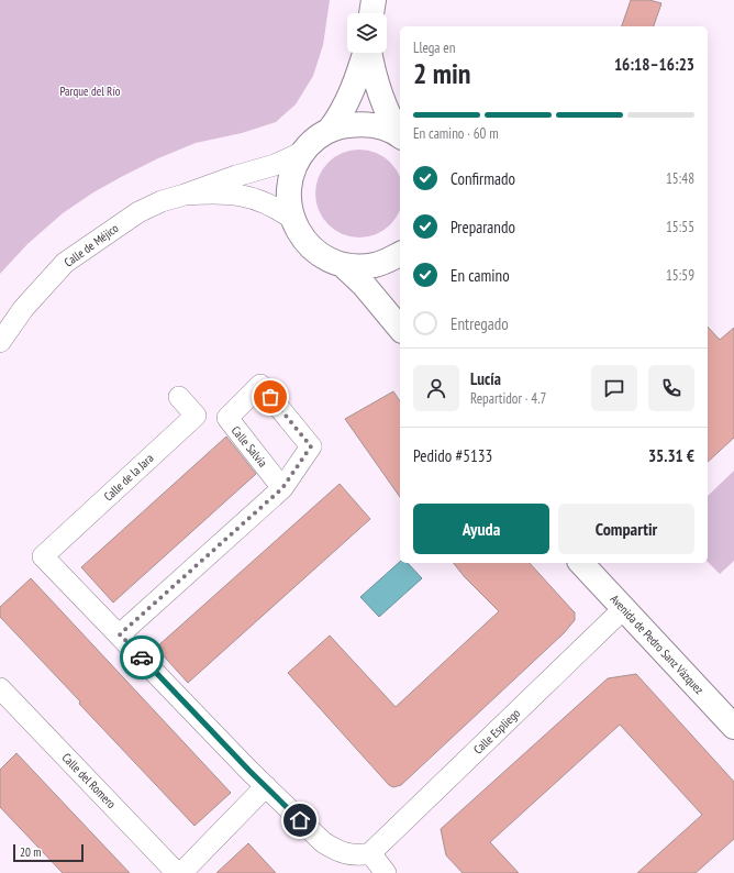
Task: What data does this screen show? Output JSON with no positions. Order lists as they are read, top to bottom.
{
  "streets": {
    "street": [
      "Calle de Méjico",
      "Calle Salvia",
      "Calle de la Jara",
      "Avenida de Pedro Sanz Vázquez",
      "Calle Espliego",
      "Calle del Romero"
    ]
  },
  "crossings": [
    ["Calle Salvia", "Calle de la Jara"],
    ["Avenida de Pedro Sanz Vázquez", "Calle Espliego"]
  ],
  "parks": ["Parque del Río"],
  "scale_bar": "20 m",
  "page": {
    "heading": ["2 min", "Llega en", "16:18–16:23"],
    "panel": [
      "Lucía",
      "Repartidor · 4.7",
      "Pedido #5133",
      "35.31 €"
    ],
    "bar": "En camino · 60 m",
    "list": [
      ["Confirmado", "15:48"],
      ["Preparando", "15:55"],
      ["En camino", "15:59"],
      "Entregado"
    ],
    "buttons": ["Ayuda", "Compartir"],
    "scale": "20 m"
  }
}
